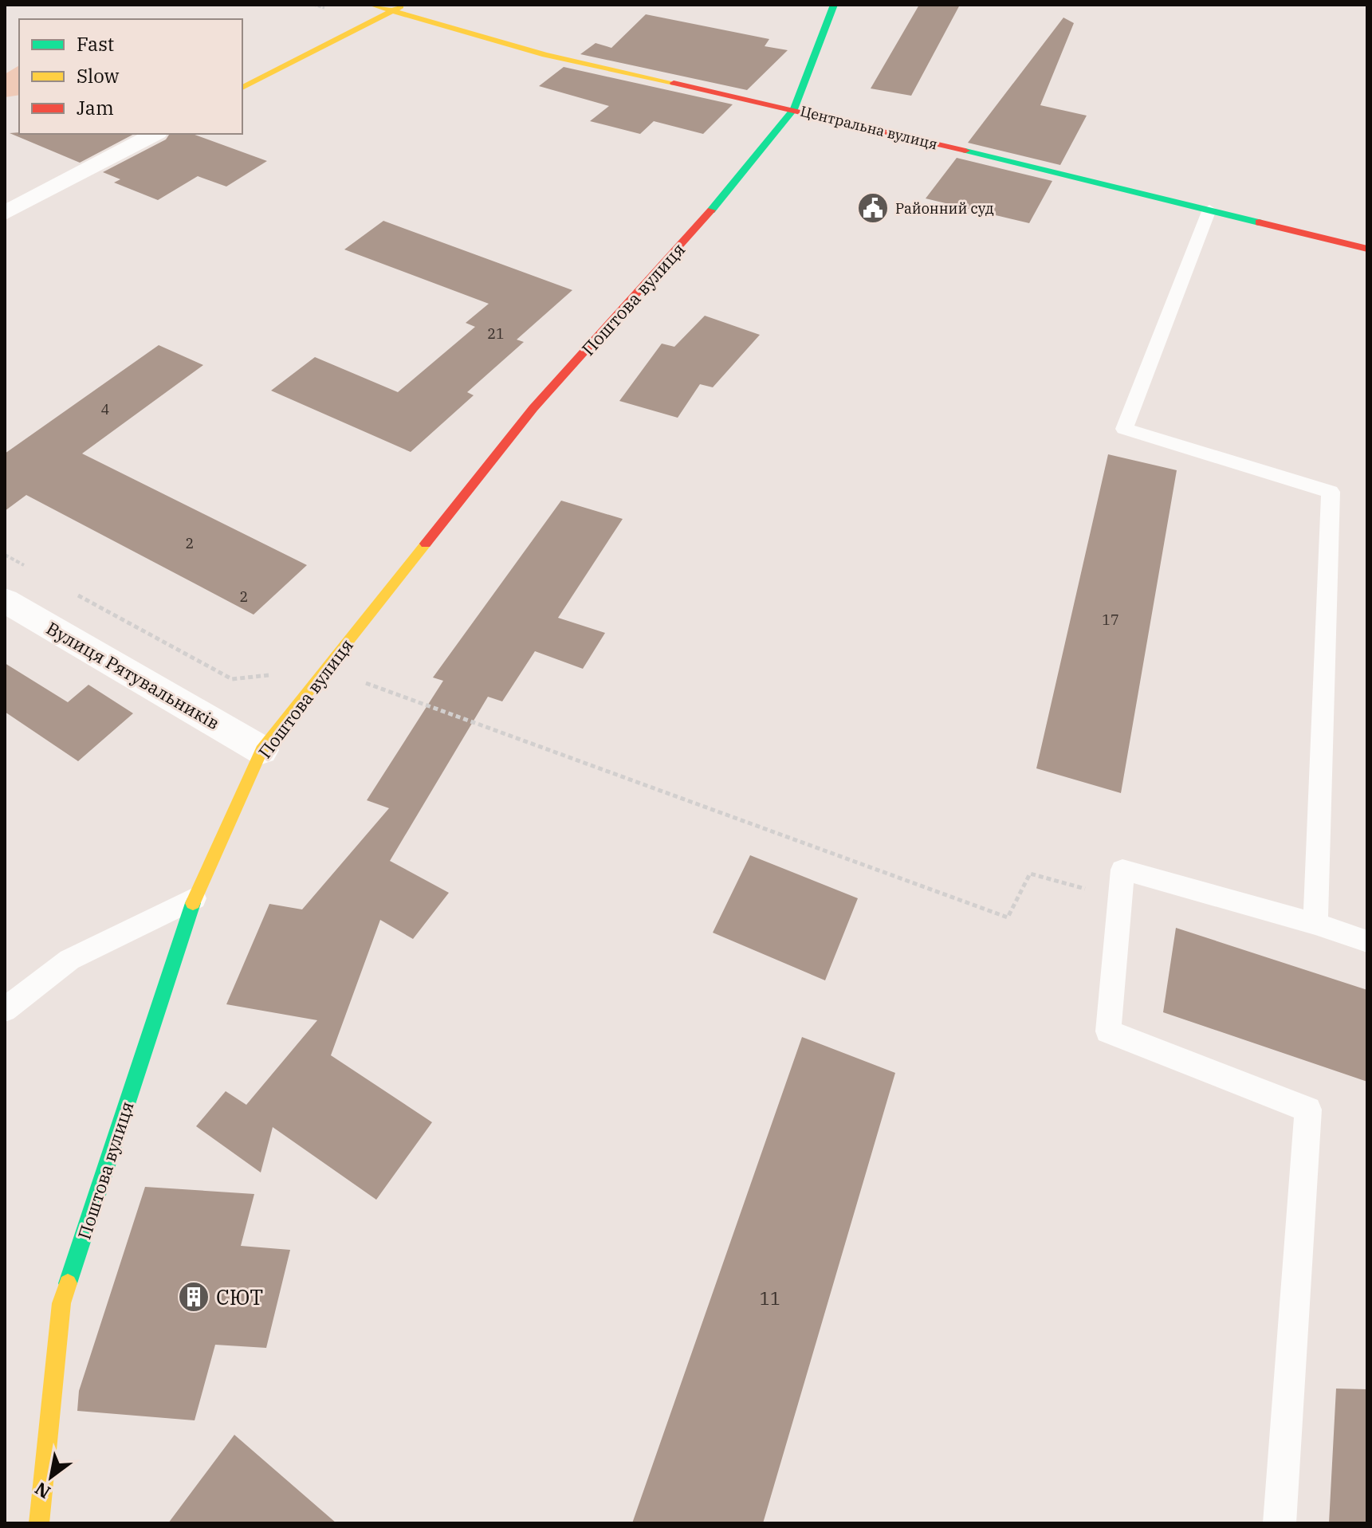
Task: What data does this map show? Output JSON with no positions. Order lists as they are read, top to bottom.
{
  "streets": {
    "street": ["Центральна вулиця", "Поштова вулиця", "Вулиця Рятувальників"]
  },
  "crossings": [
    ["Центральна вулиця", "Поштова вулиця"],
    ["Поштова вулиця", "Вулиця Рятувальників"]
  ],
  "places": {
    "public building": ["Районний суд"],
    "building": ["СЮТ"]
  },
  "house_numbers": [
    "21",
    "4",
    "2",
    "2",
    "17",
    "11"
  ],
  "legend": ["Fast", "Slow", "Jam"],
  "north": "bottom left"
}
